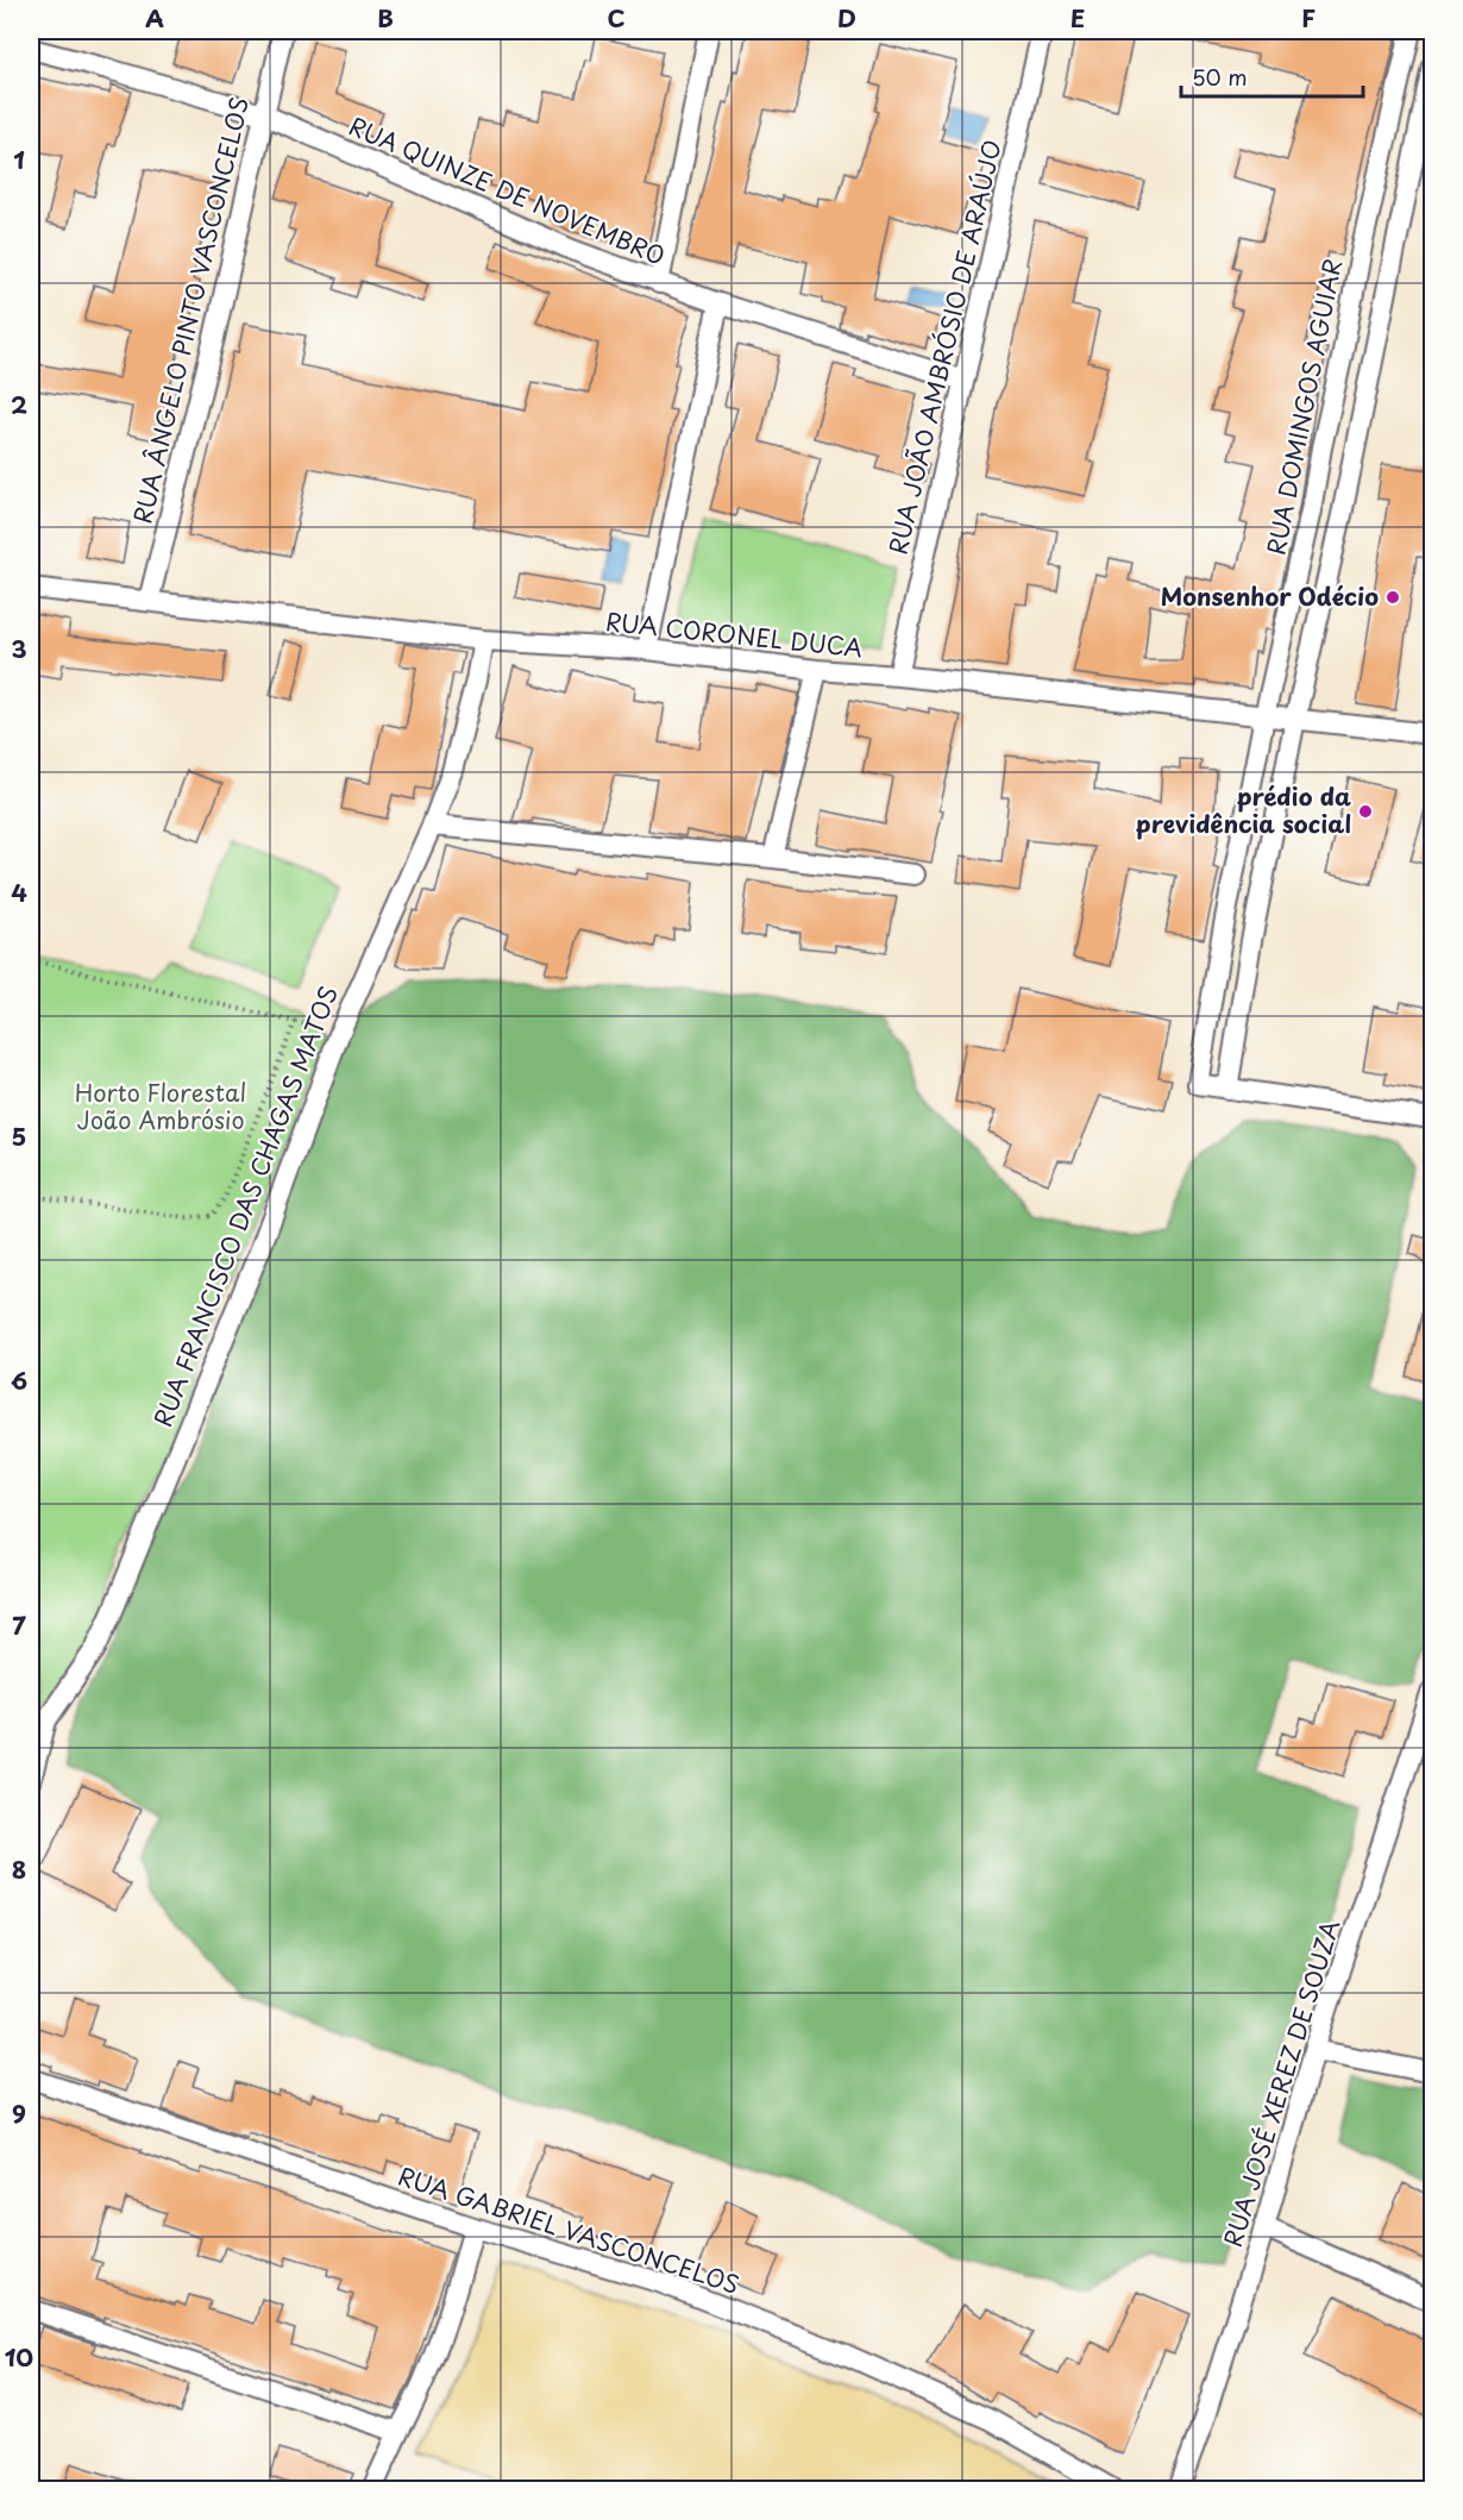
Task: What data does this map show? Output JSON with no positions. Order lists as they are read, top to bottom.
{
  "streets": {
    "street": [
      "RUA QUINZE DE NOVEMBRO",
      "RUA ÂNGELO PINTO VASCONCELOS",
      "RUA JOÃO AMBRÓSIO DE ARAÚJO",
      "RUA DOMINGOS AGUIAR",
      "RUA CORONEL DUCA",
      "RUA FRANCISCO DAS CHAGAS MATOS",
      "RUA JOSÉ XEREZ DE SOUZA",
      "RUA GABRIEL VASCONCELOS"
    ]
  },
  "crossings": [
    ["RUA QUINZE DE NOVEMBRO", "RUA ÂNGELO PINTO VASCONCELOS"],
    ["RUA QUINZE DE NOVEMBRO", "RUA JOÃO AMBRÓSIO DE ARAÚJO"],
    ["RUA ÂNGELO PINTO VASCONCELOS", "RUA CORONEL DUCA"],
    ["RUA JOÃO AMBRÓSIO DE ARAÚJO", "RUA CORONEL DUCA"],
    ["RUA DOMINGOS AGUIAR", "RUA CORONEL DUCA"],
    ["RUA CORONEL DUCA", "RUA FRANCISCO DAS CHAGAS MATOS"]
  ],
  "parks": ["Horto Florestal João Ambrósio"],
  "places": ["Monsenhor Odécio", "prédio da previdência social"],
  "scale_bar": "50 m",
  "grid": {
    "columns": [
      "A",
      "B",
      "C",
      "D",
      "E",
      "F"
    ],
    "rows": [
      "1",
      "2",
      "3",
      "4",
      "5",
      "6",
      "7",
      "8",
      "9",
      "10"
    ]
  }
}
